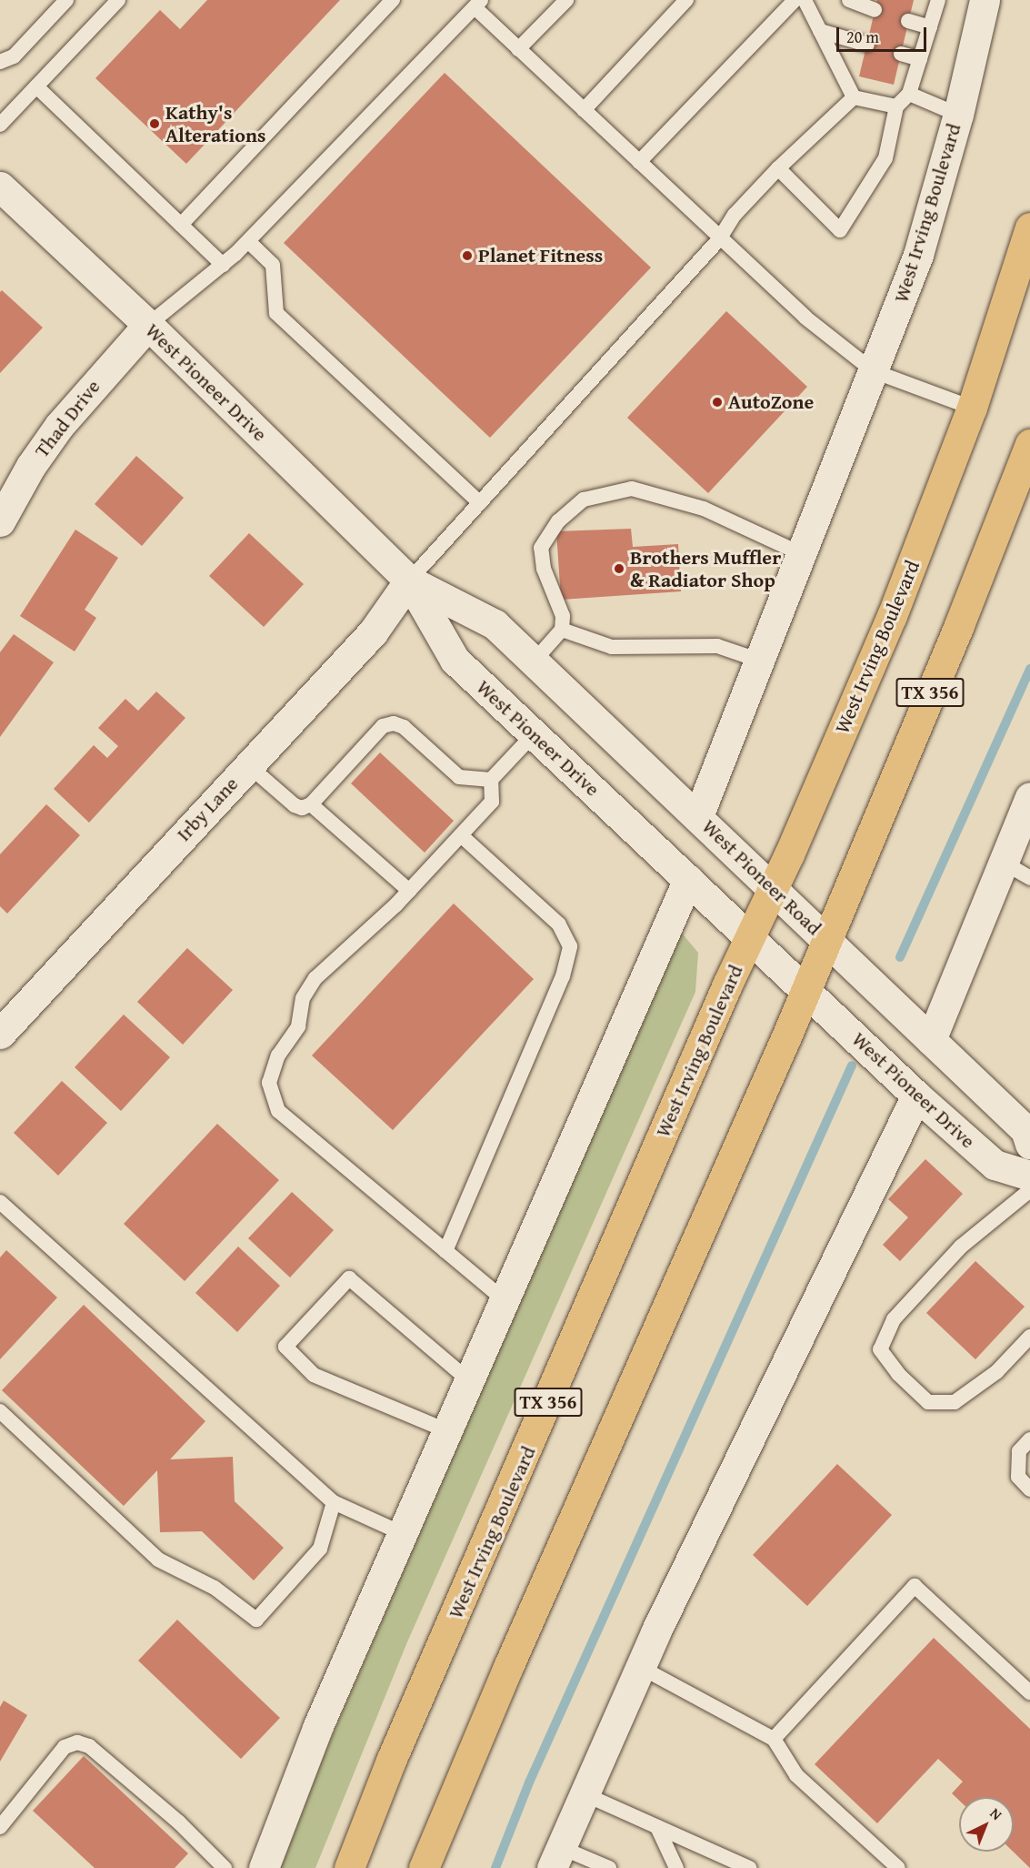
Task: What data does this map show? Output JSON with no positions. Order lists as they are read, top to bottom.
{
  "streets": {
    "main road": ["West Irving Boulevard", "TX 356"],
    "street": [
      "West Pioneer Drive",
      "Thad Drive",
      "Irby Lane",
      "West Pioneer Road"
    ]
  },
  "crossings": [
    ["West Irving Boulevard", "West Pioneer Drive"],
    ["West Irving Boulevard", "West Pioneer Road"],
    ["West Pioneer Drive", "Thad Drive"],
    ["West Pioneer Drive", "TX 356"],
    ["West Pioneer Drive", "Irby Lane"],
    ["West Pioneer Drive", "West Pioneer Road"],
    ["TX 356", "West Pioneer Road"]
  ],
  "places": [
    "Kathy's Alterations",
    "Planet Fitness",
    "AutoZone",
    "Brothers Muffler & Radiator Shop"
  ],
  "scale_bar": "20 m",
  "north": "top right"
}
